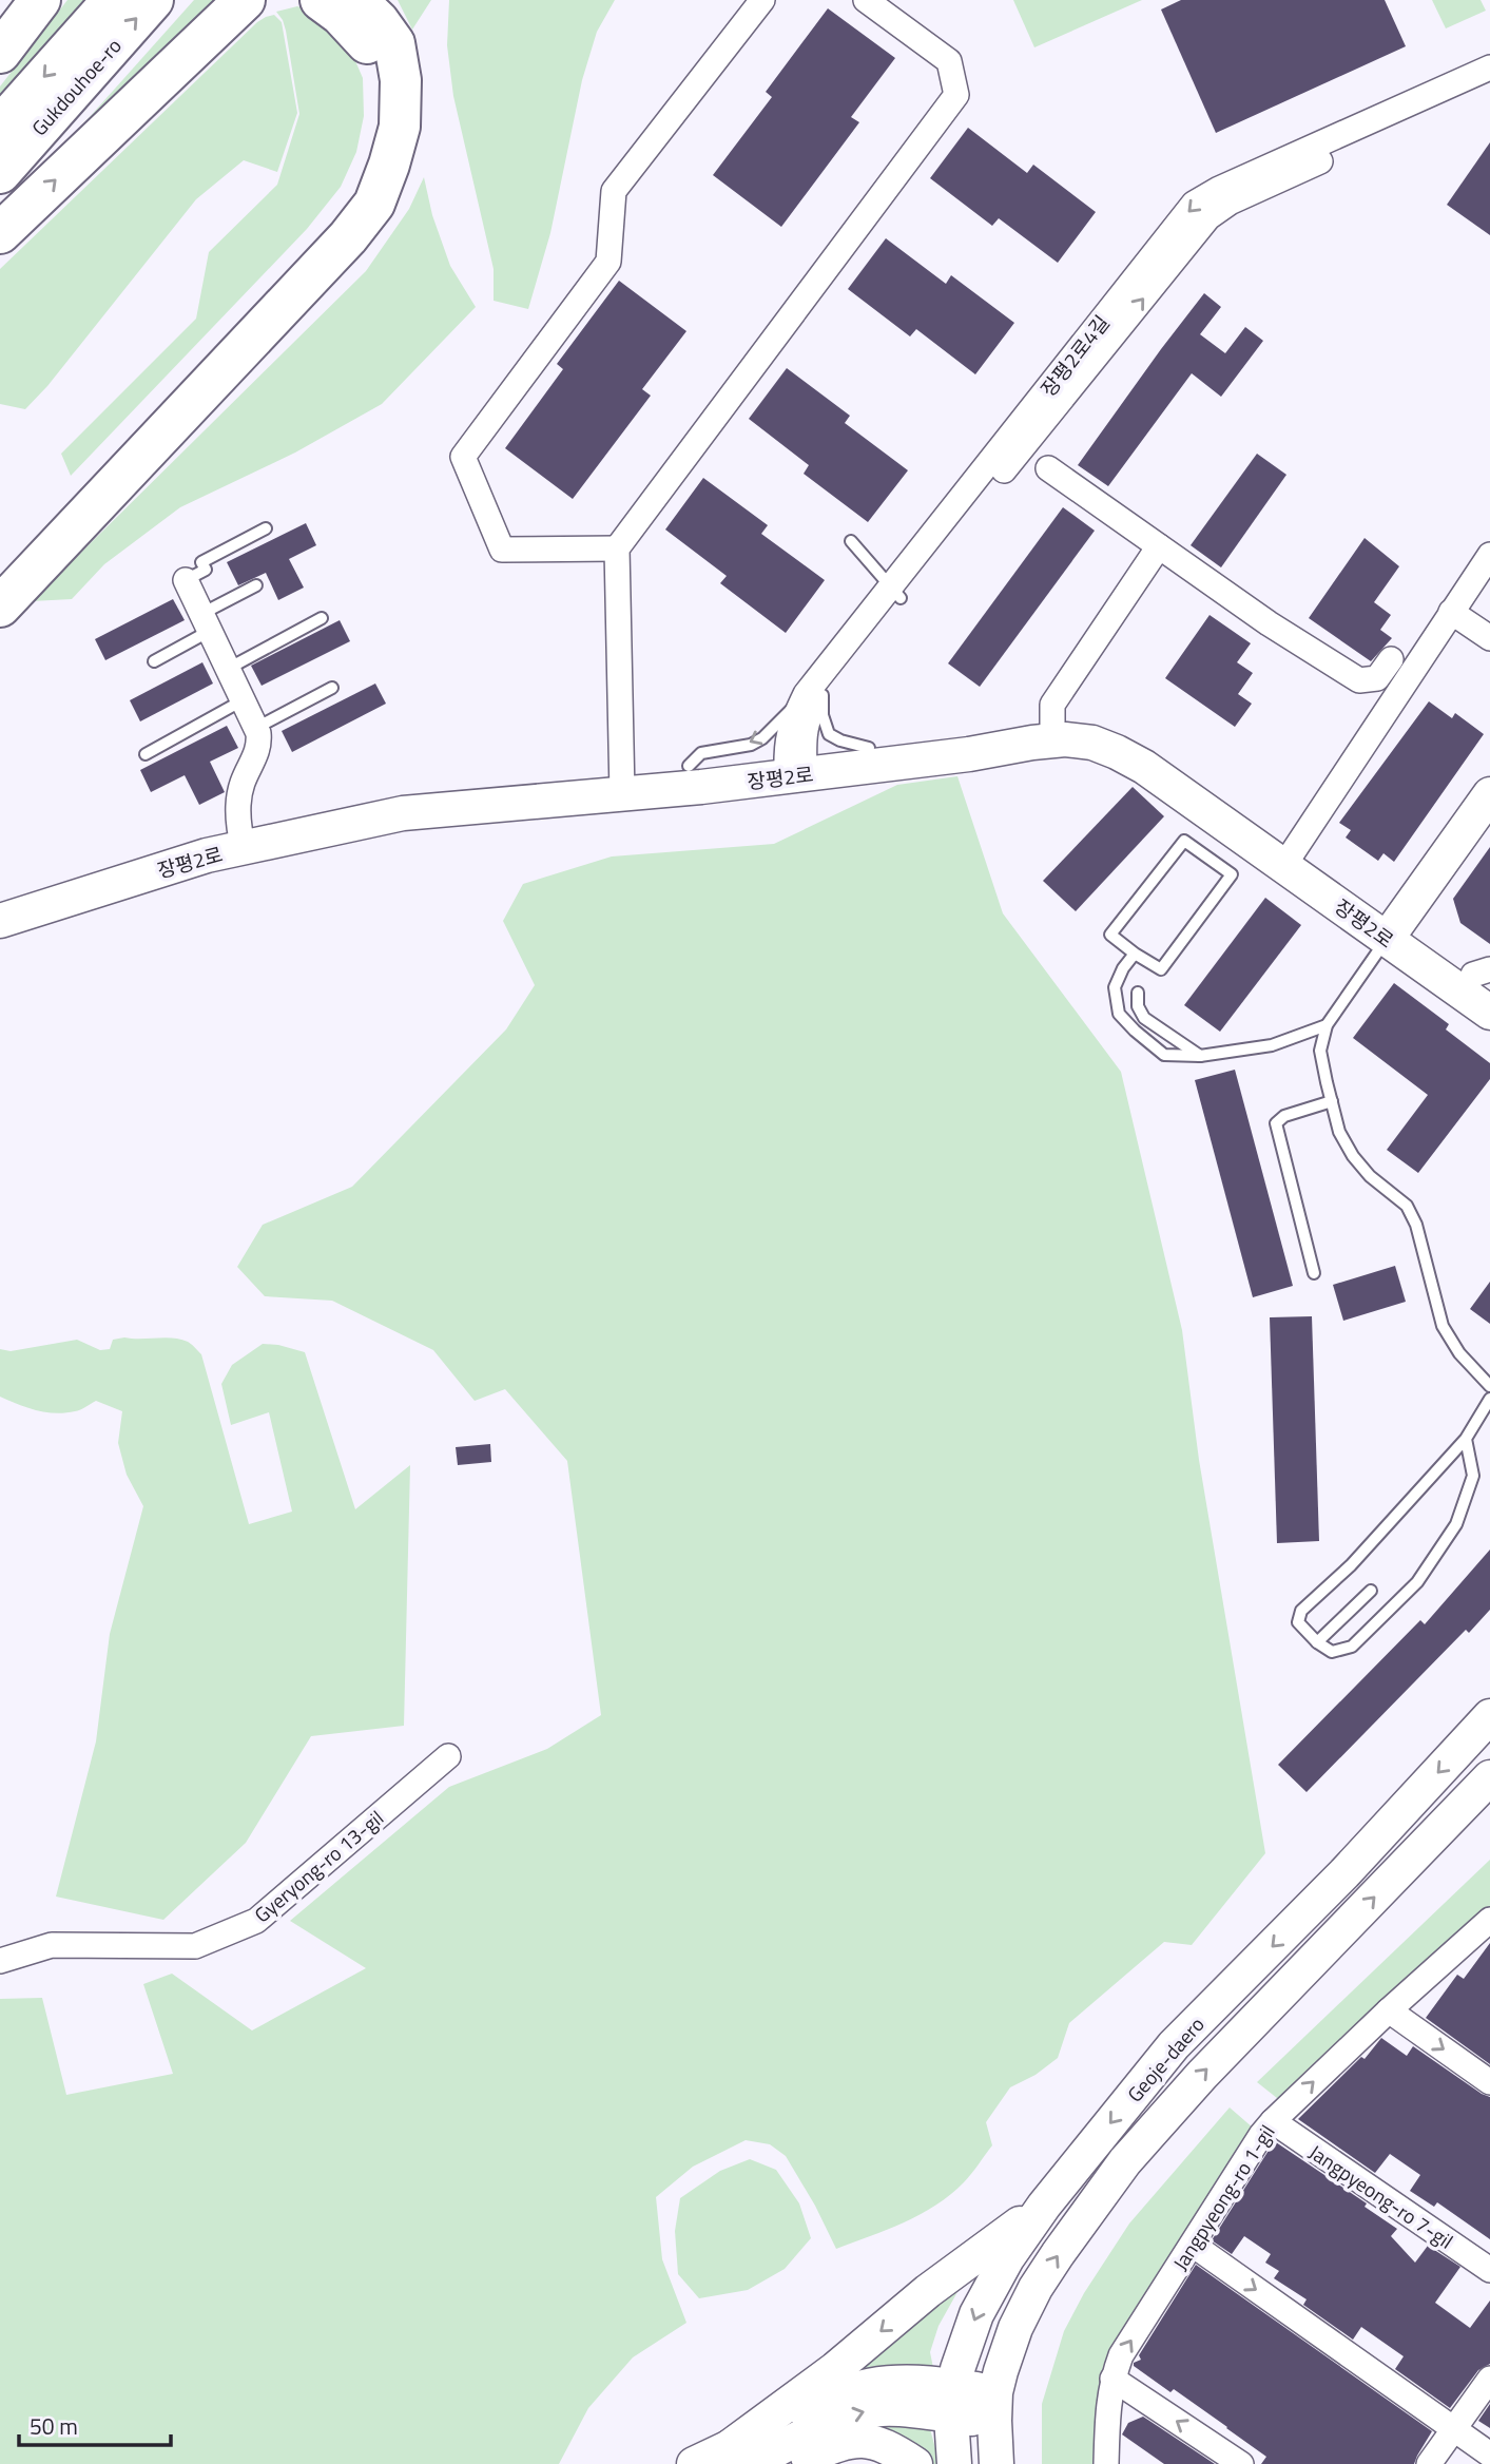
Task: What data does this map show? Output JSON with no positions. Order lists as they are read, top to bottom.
{
  "streets": {
    "highway": ["Gukdouhoe-ro"],
    "street": [
      "장평2로4길",
      "장평2로",
      "Gyeryong-ro 13-gil",
      "Geoje-daero",
      "Jangpyeong-ro 7-gil",
      "Jangpyeong-ro 1-gil"
    ]
  },
  "crossings": [
    ["장평2로4길", "장평2로"],
    ["Jangpyeong-ro 7-gil", "Jangpyeong-ro 1-gil"]
  ],
  "scale_bar": "50 m"
}
